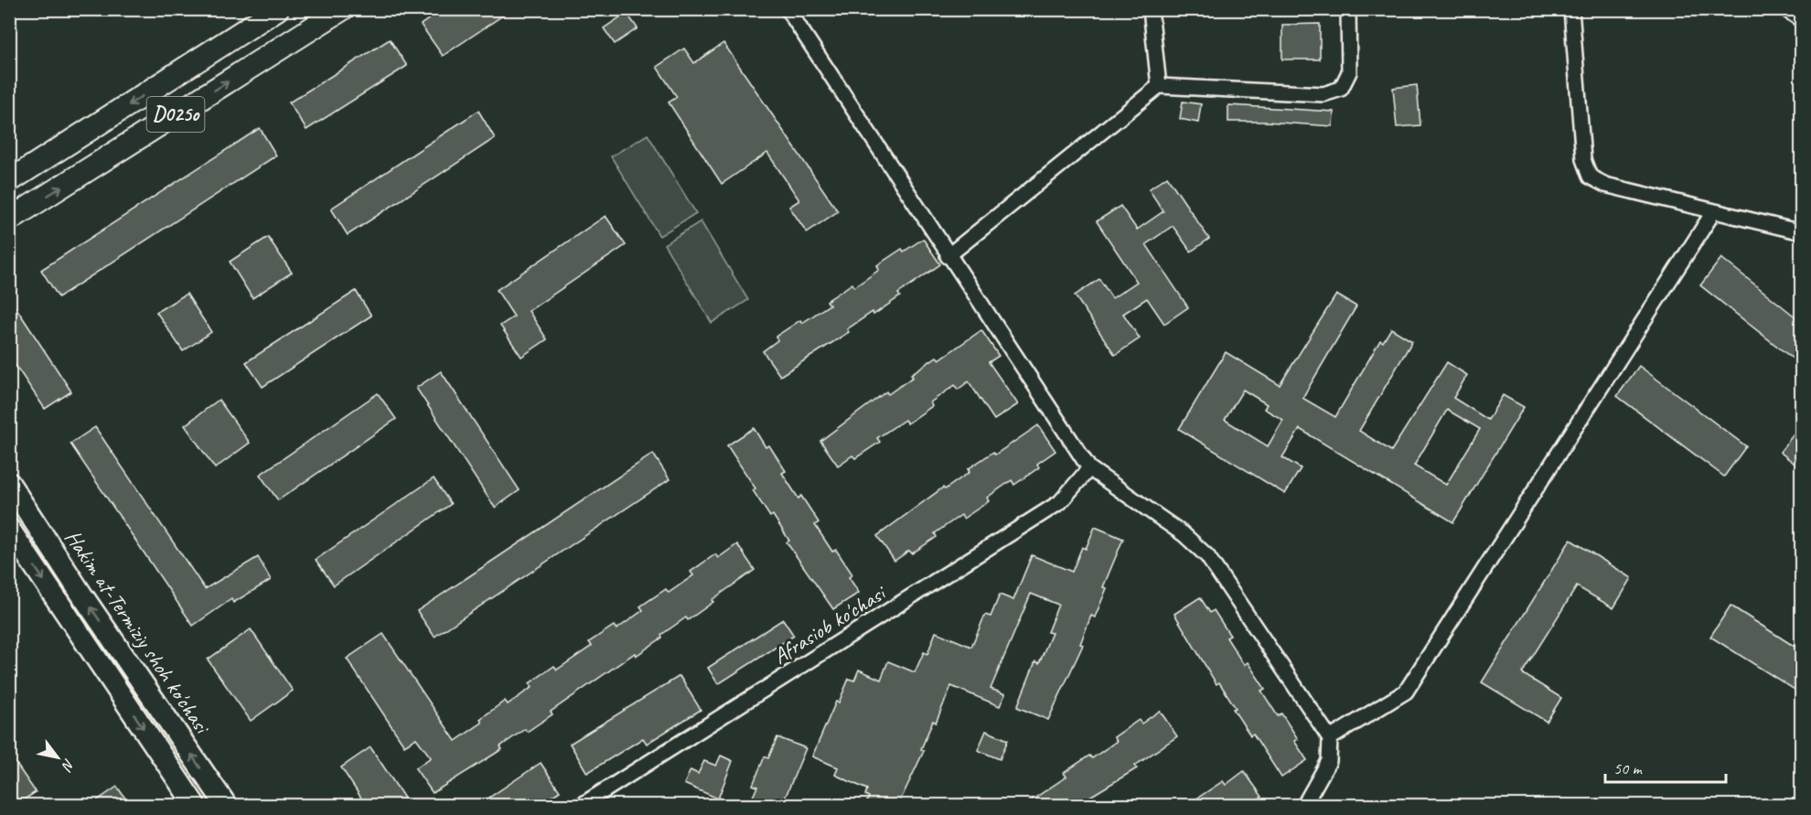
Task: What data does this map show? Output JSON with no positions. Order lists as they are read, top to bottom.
{
  "streets": {
    "main road": ["D025o", "Hakim at-Termiziy shoh ko'chasi"],
    "street": ["Afrasiob ko'chasi"]
  },
  "scale_bar": "50 m",
  "north": "bottom right"
}
